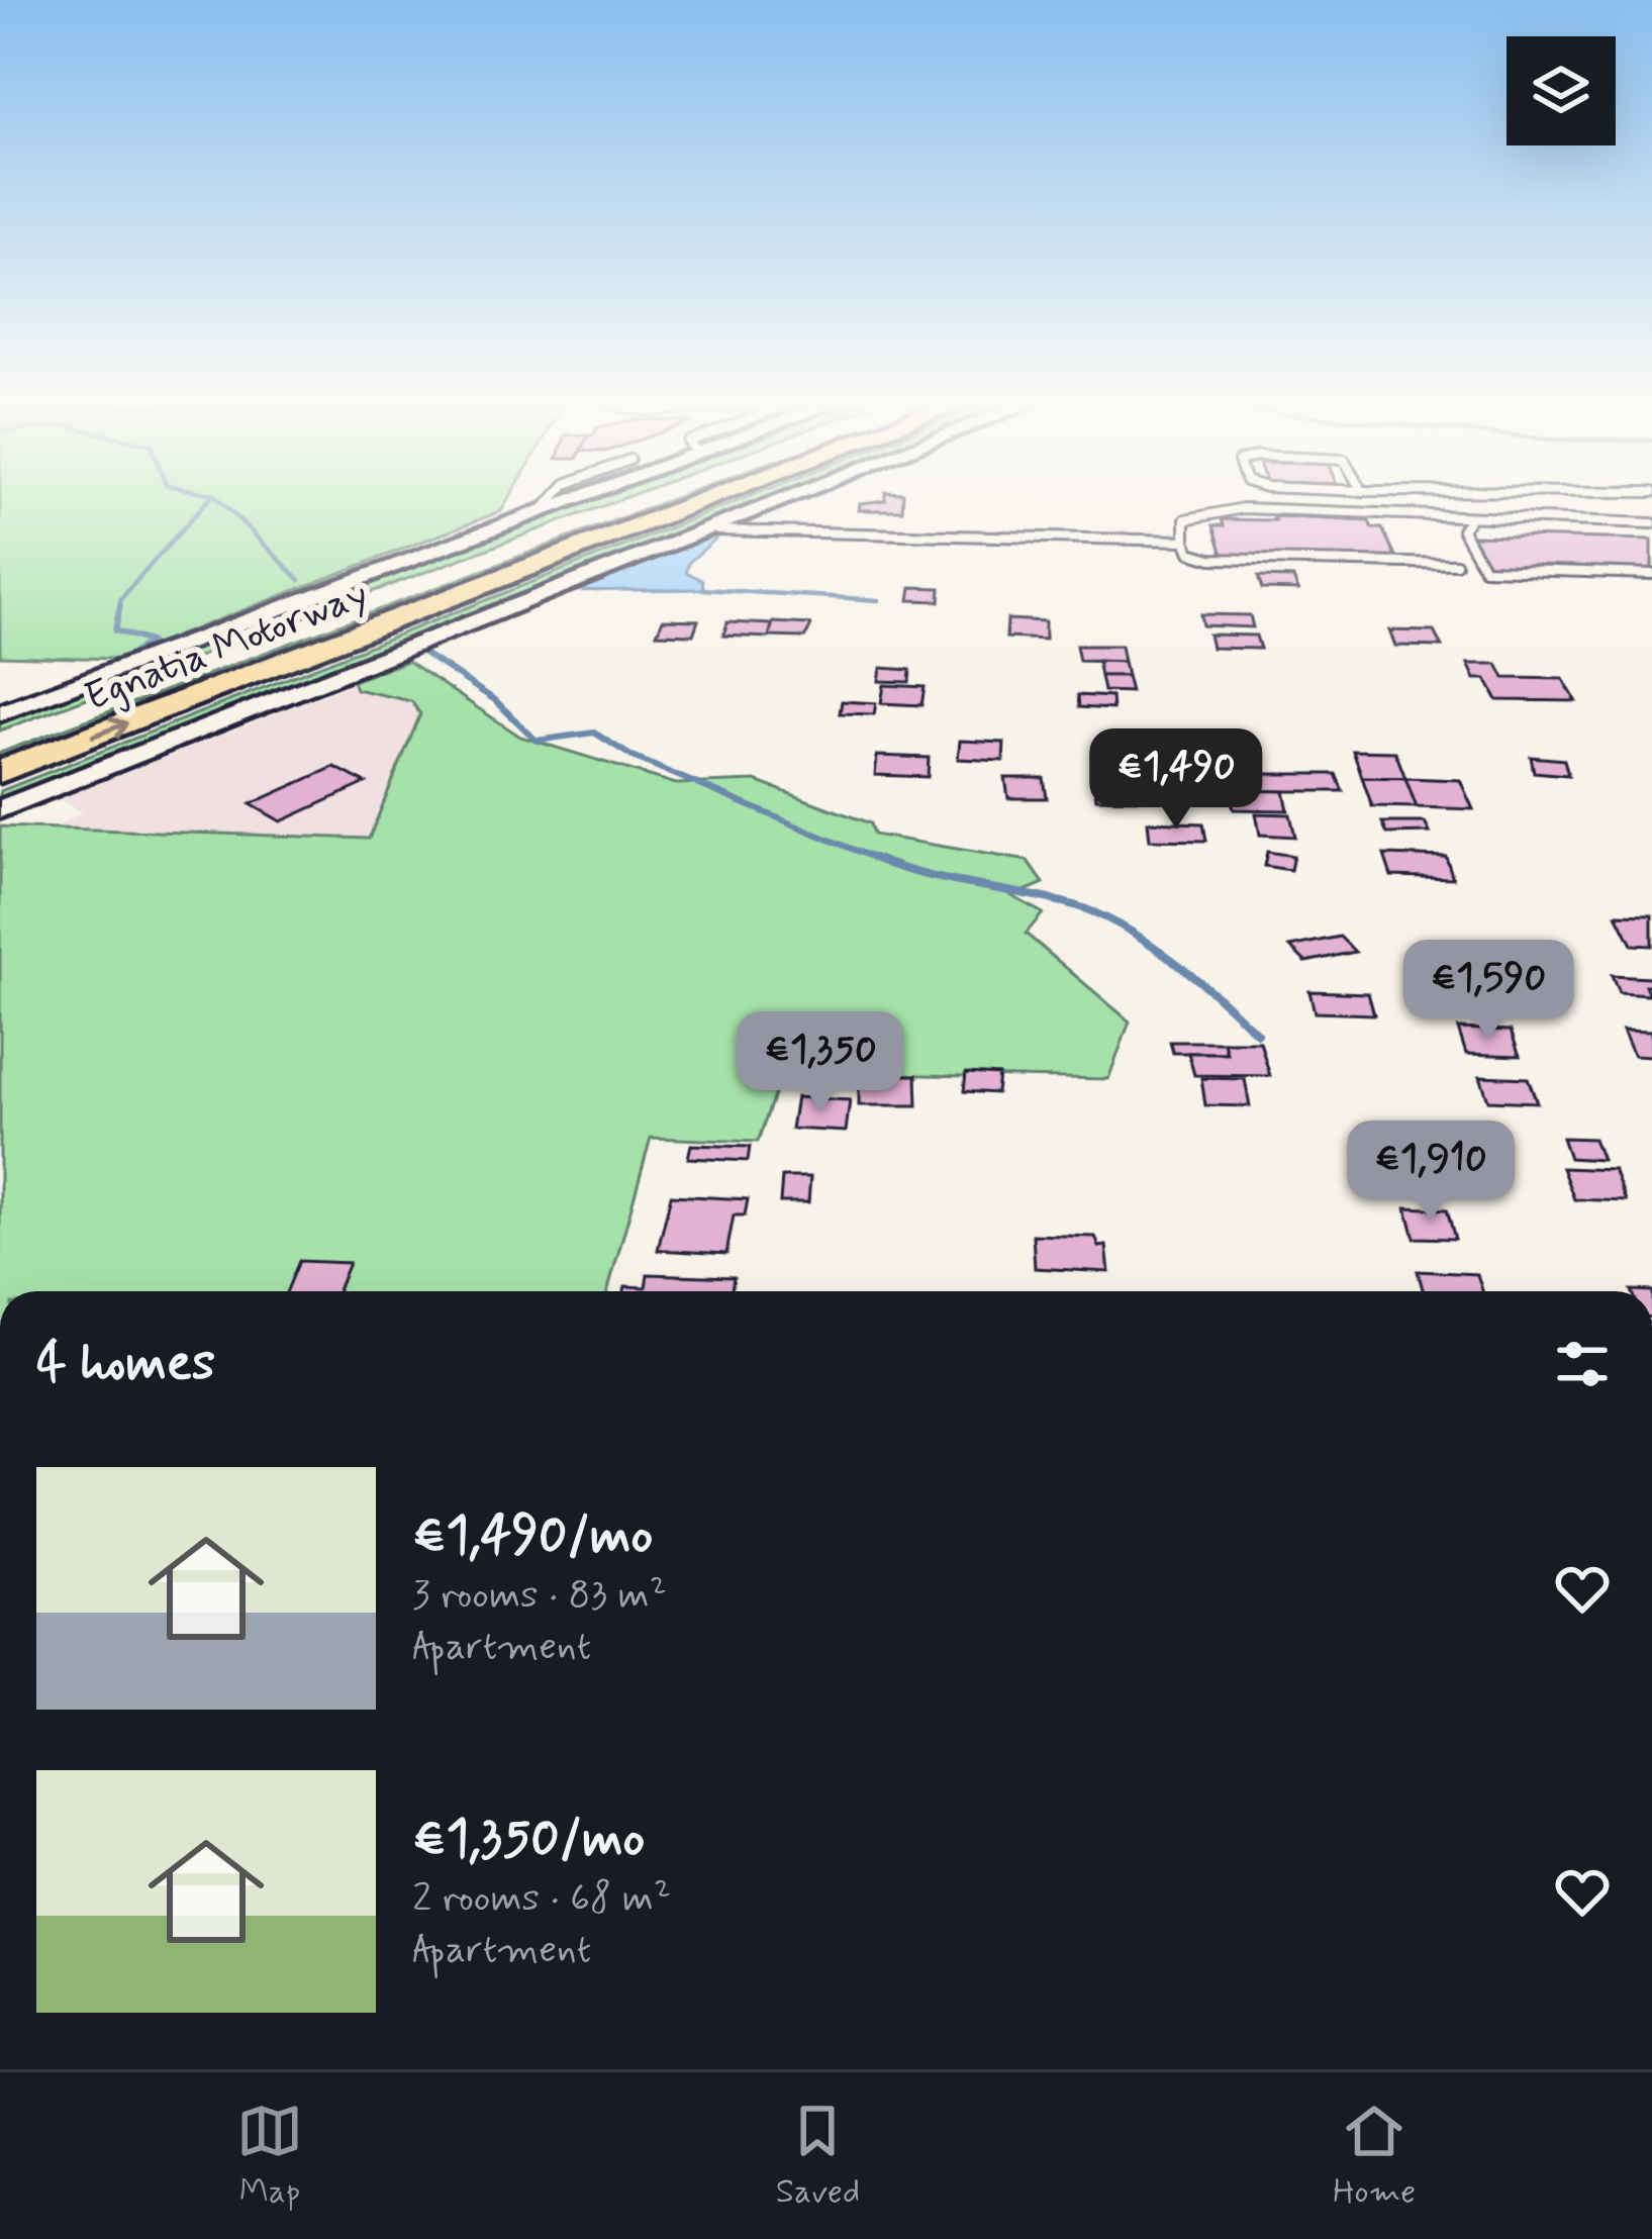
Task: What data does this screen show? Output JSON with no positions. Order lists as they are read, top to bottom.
{
  "streets": {
    "highway": ["Egnatia Motorway"]
  },
  "page": {
    "price": [
      "€1,490",
      "€1,590",
      "€1,350",
      "€1,910"
    ],
    "heading": "4 homes",
    "list": [
      {
        "name": "€1,490/mo",
        "note": "3 rooms · 83 m² · Apartment"
      },
      {
        "name": "€1,350/mo",
        "note": "2 rooms · 68 m² · Apartment"
      }
    ],
    "tabs": ["Map", "Saved", "Home"]
  }
}
